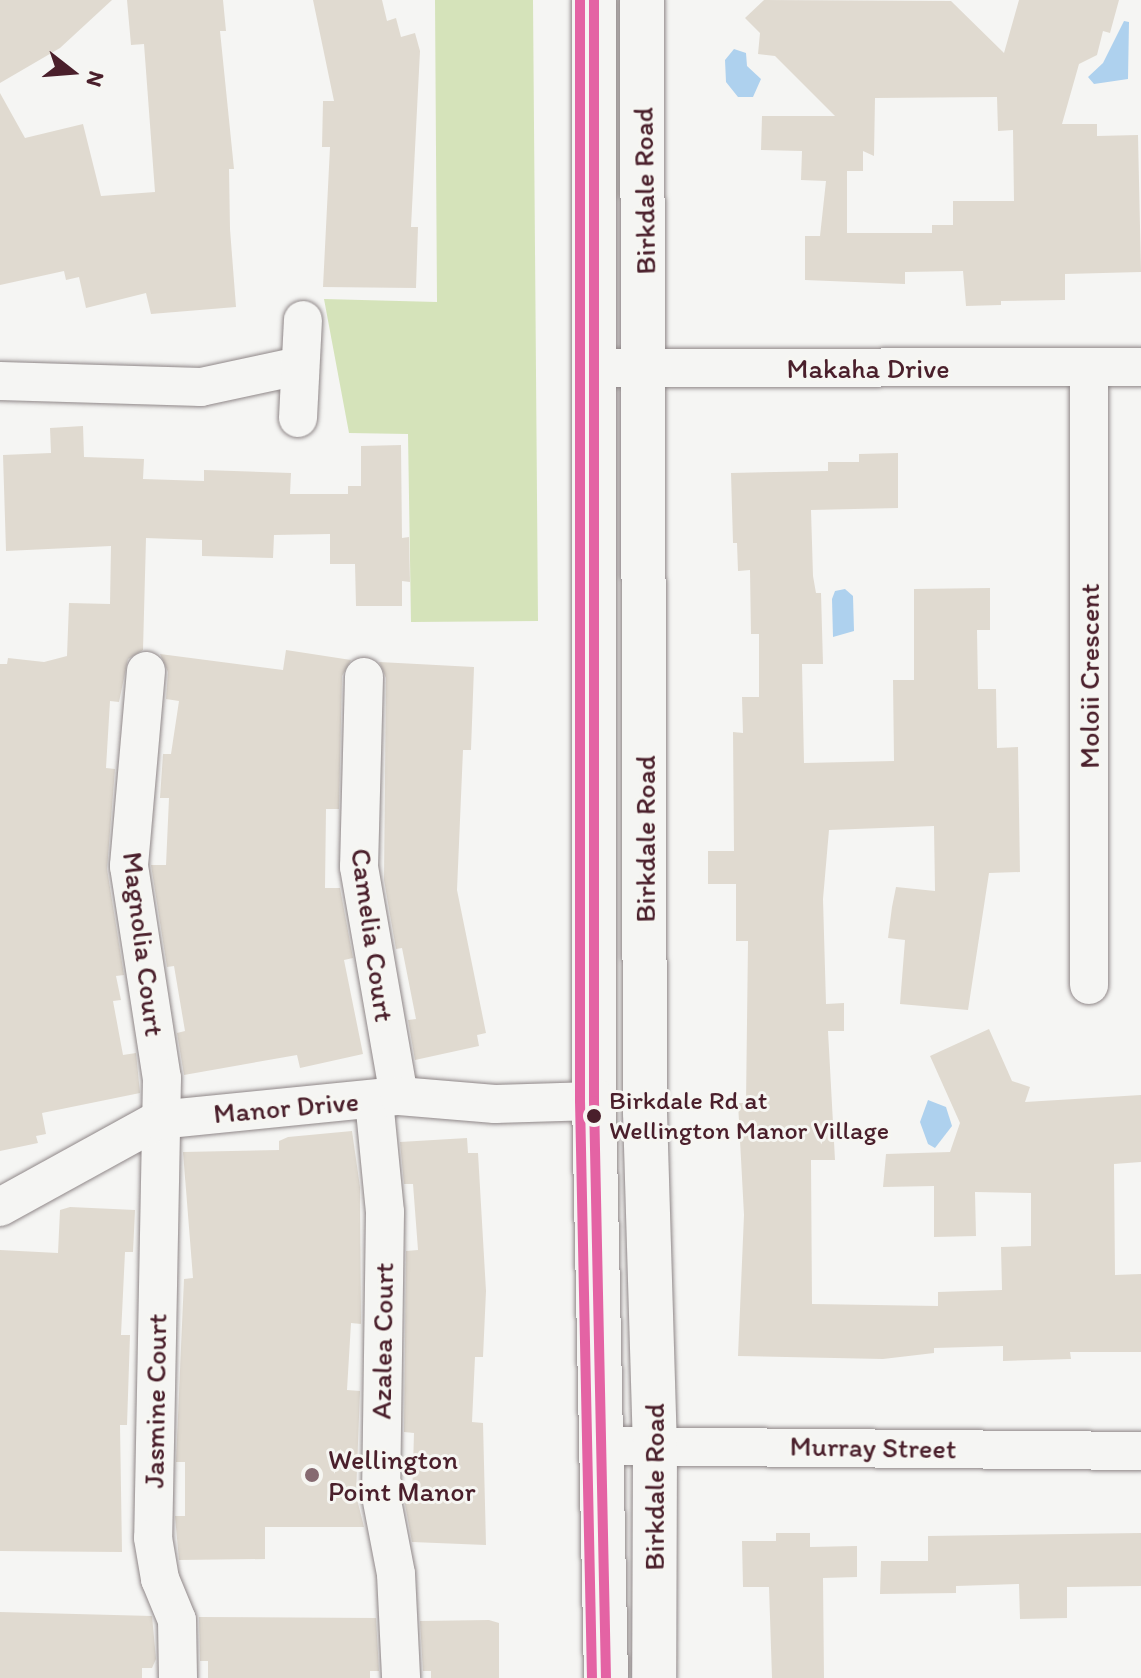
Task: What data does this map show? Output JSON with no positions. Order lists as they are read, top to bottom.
{
  "streets": {
    "main road": ["Birkdale Road"],
    "street": [
      "Makaha Drive",
      "Moloii Crescent",
      "Camelia Court",
      "Magnolia Court",
      "Manor Drive",
      "Azalea Court",
      "Jasmine Court",
      "Murray Street"
    ]
  },
  "crossings": [
    ["Birkdale Road", "Makaha Drive"],
    ["Birkdale Road", "Manor Drive"],
    ["Birkdale Road", "Murray Street"],
    ["Makaha Drive", "Moloii Crescent"],
    ["Camelia Court", "Manor Drive"],
    ["Camelia Court", "Azalea Court"],
    ["Magnolia Court", "Manor Drive"],
    ["Magnolia Court", "Jasmine Court"],
    ["Manor Drive", "Azalea Court"],
    ["Manor Drive", "Jasmine Court"]
  ],
  "places": ["Birkdale Rd at Wellington Manor Village", "Wellington Point Manor"],
  "north": "right"
}
